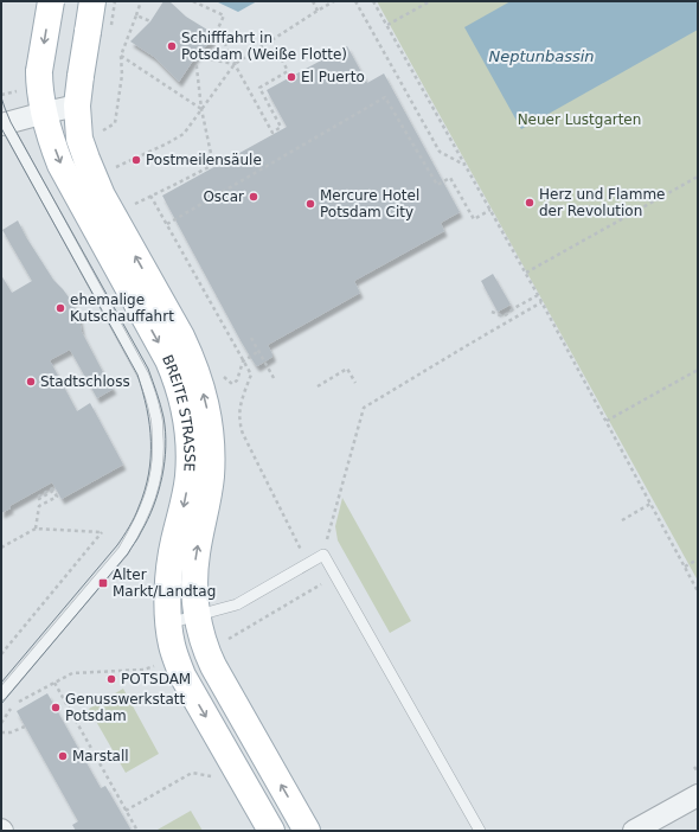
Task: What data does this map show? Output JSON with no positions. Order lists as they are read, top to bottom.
{
  "streets": {
    "main road": ["BREITE STRASSE"]
  },
  "water": ["Neptunbassin"],
  "parks": ["Neuer Lustgarten"],
  "places": {
    "other": [
      "Schifffahrt in Potsdam (Weiße Flotte)",
      "El Puerto",
      "Postmeilensäule",
      "Oscar",
      "Herz und Flamme der Revolution",
      "Mercure Hotel Potsdam City",
      "ehemalige Kutschauffahrt",
      "Stadtschloss",
      "POTSDAM",
      "Genusswerkstatt Potsdam",
      "Marstall"
    ],
    "transit": ["Alter Markt/Landtag"]
  }
}
